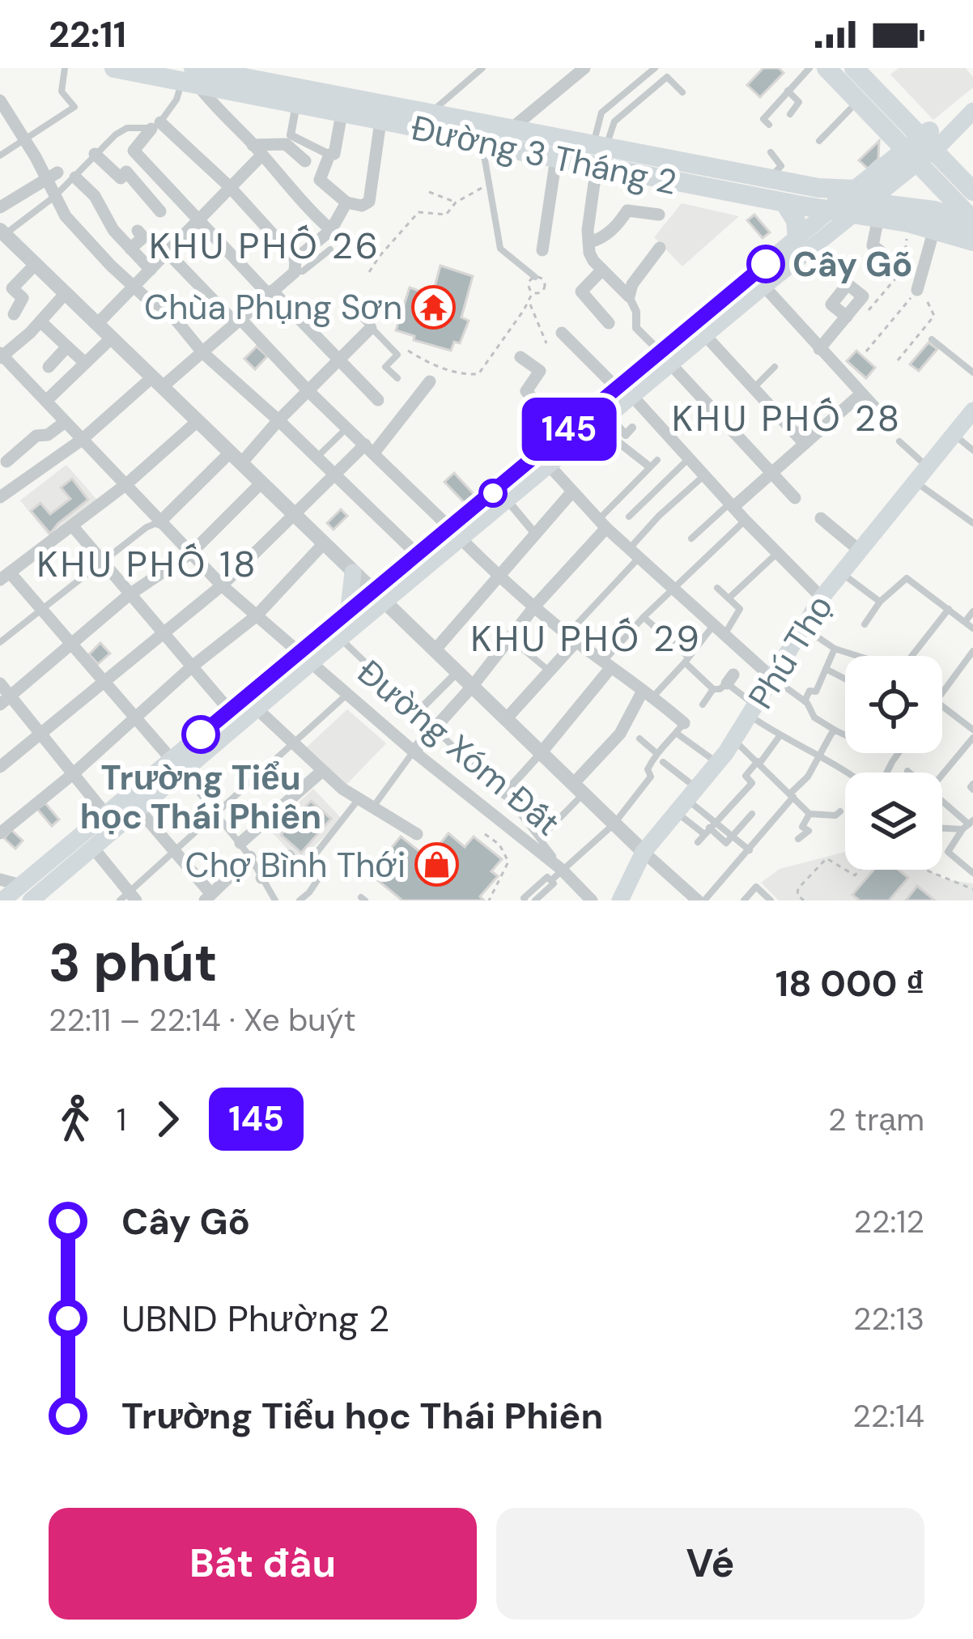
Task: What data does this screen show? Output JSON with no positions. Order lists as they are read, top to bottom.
{
  "streets": {
    "main road": ["Đường 3 Tháng 2", "Phú Thọ"],
    "street": ["Đường Xóm Đất"]
  },
  "districts": [
    "KHU PHỐ 26",
    "KHU PHỐ 28",
    "KHU PHỐ 18",
    "KHU PHỐ 29"
  ],
  "places": {
    "other": ["Cây Gõ", "Trường Tiểu học Thái Phiên"],
    "temple": ["Chùa Phụng Sơn"],
    "shop": ["Chợ Bình Thới"]
  },
  "lines": ["bus line 145"],
  "page": {
    "status": "22:11",
    "on_map": "145",
    "heading": ["3 phút", "22:11 – 22:14 · Xe buýt", "18 000 ₫"],
    "legs": ["1", "145", "2 trạm"],
    "list": [
      {
        "name": "Cây Gõ",
        "value": "22:12"
      },
      {
        "name": "UBND Phường 2",
        "value": "22:13"
      },
      {
        "name": "Trường Tiểu học Thái Phiên",
        "value": "22:14"
      }
    ],
    "buttons": ["Bắt đầu", "Vé"]
  }
}
